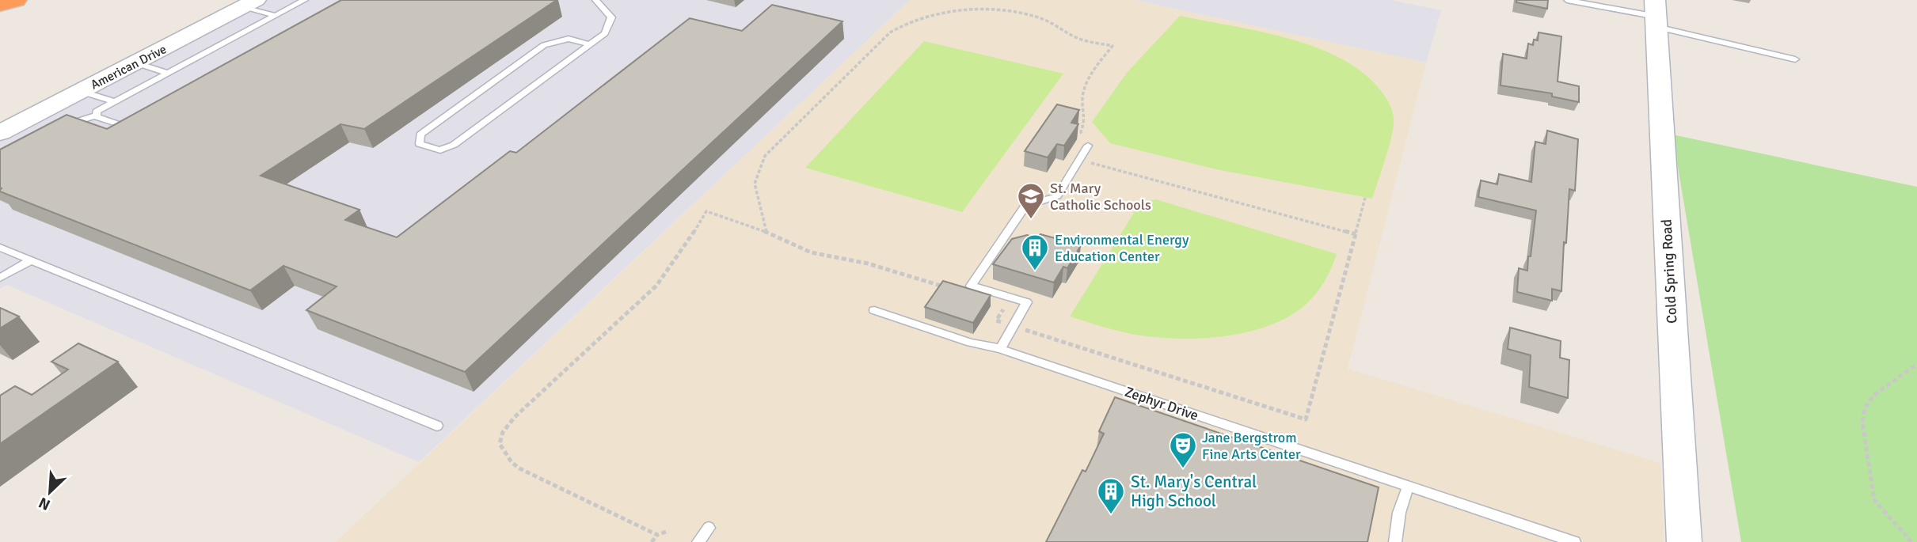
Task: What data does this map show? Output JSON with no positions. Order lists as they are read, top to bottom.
{
  "streets": {
    "street": ["American Drive", "Cold Spring Road"],
    "lane": ["Zephyr Drive"]
  },
  "places": {
    "school or university": ["St. Mary Catholic Schools"],
    "building": ["Environmental Energy Education Center", "St. Mary's Central High School"],
    "theatre": ["Jane Bergstrom Fine Arts Center"]
  },
  "north": "bottom left"
}
